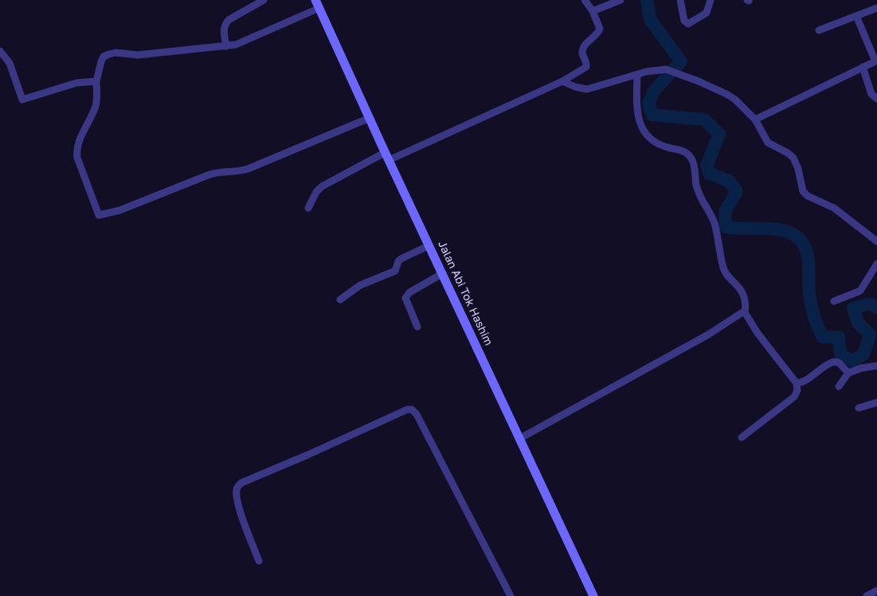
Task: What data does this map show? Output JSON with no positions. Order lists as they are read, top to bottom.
{
  "streets": {
    "main road": ["Jalan Abi Tok Hashim"]
  }
}
